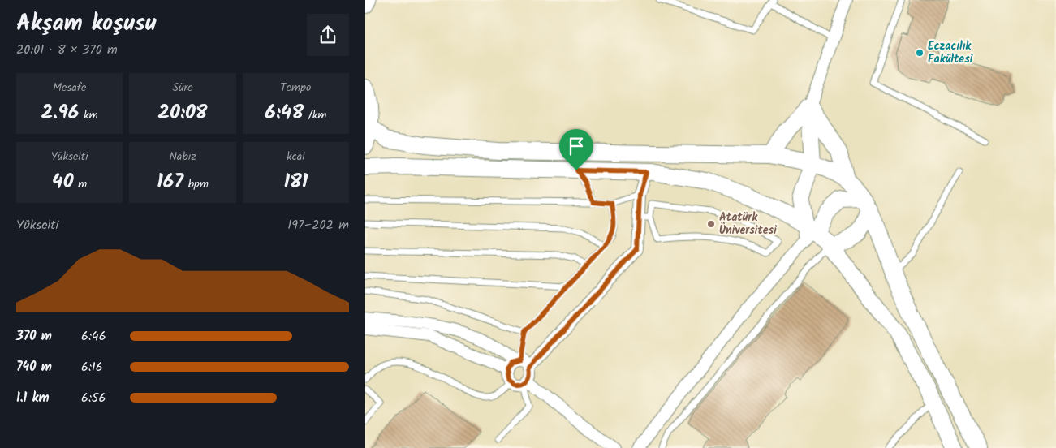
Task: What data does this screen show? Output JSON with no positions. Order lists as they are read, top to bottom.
{
  "places": ["Eczacılık Fakültesi", "Atatürk Üniversitesi"],
  "page": {
    "heading": ["Akşam koşusu", "20:01 · 8 × 370 m"],
    "stats": [
      ["Mesafe", "2.96 km"],
      ["Süre", "20:08"],
      ["Tempo", "6:48 /km"],
      ["Yükselti", "40 m"],
      ["Nabız", "167 bpm"],
      ["kcal", "181"]
    ],
    "chart": ["Yükselti", "197–202 m"],
    "list": [
      {
        "name": "370 m",
        "note": "6:46"
      },
      {
        "name": "740 m",
        "note": "6:16"
      },
      {
        "name": "1.1 km",
        "note": "6:56"
      }
    ]
  }
}
